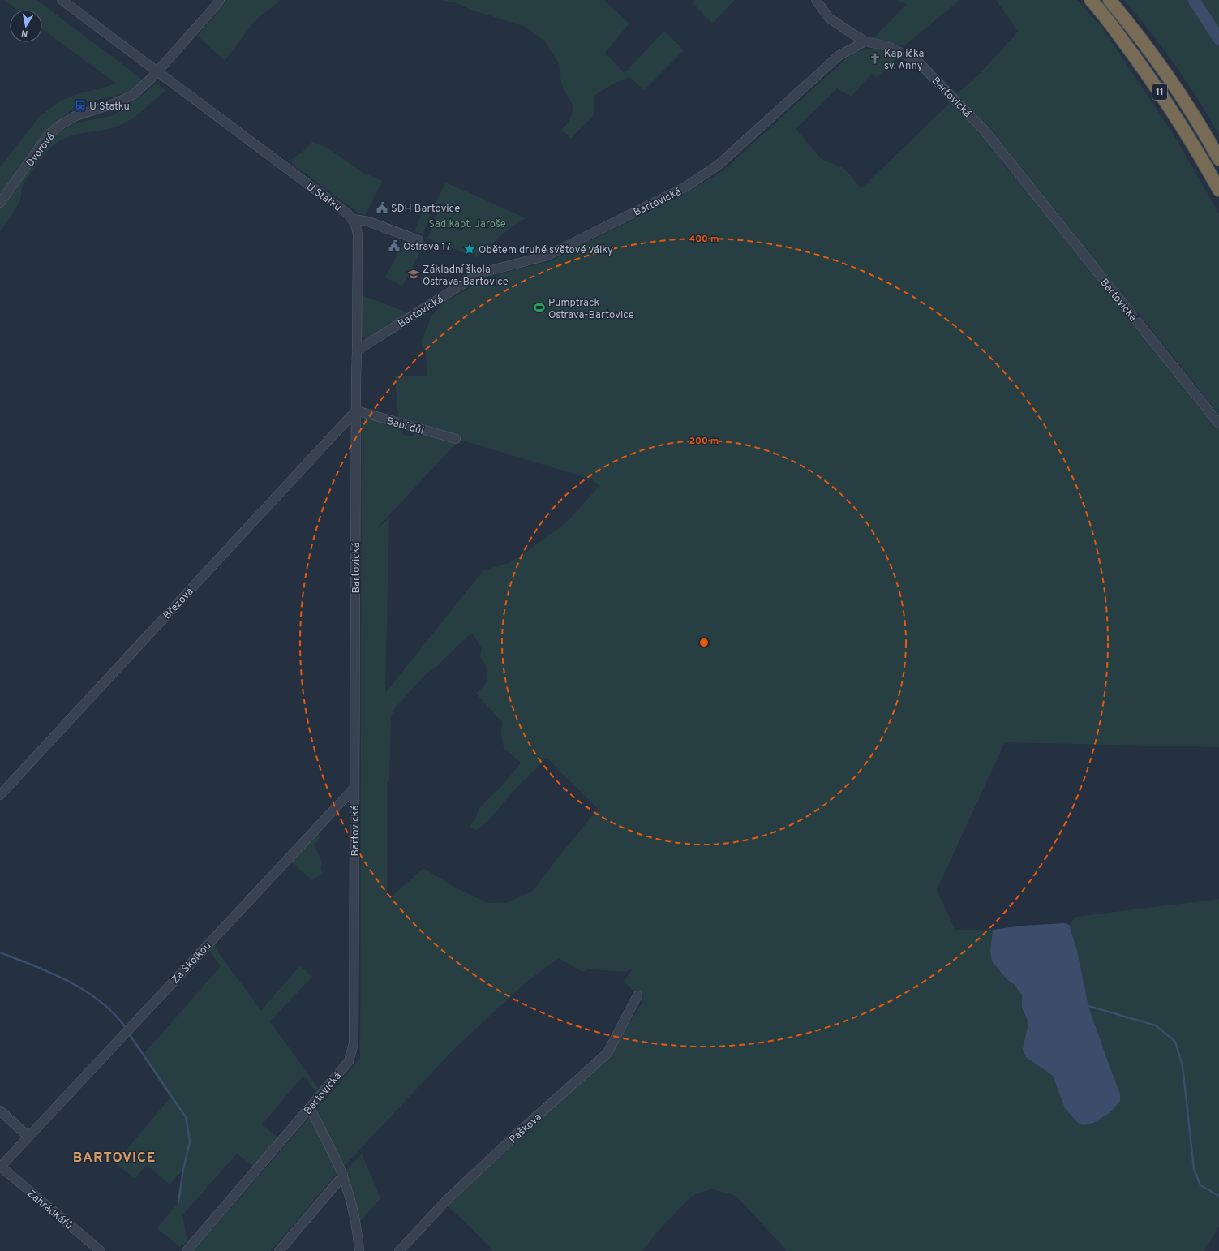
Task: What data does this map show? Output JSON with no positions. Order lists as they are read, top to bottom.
{
  "streets": {
    "highway": ["11"],
    "street": [
      "Bartovická",
      "Dvorová",
      "U Statku",
      "Babí důl",
      "Březová",
      "Za Školkou",
      "Paškova",
      "Zahrádkářů"
    ]
  },
  "crossings": [
    ["Bartovická", "Babí důl"],
    ["Bartovická", "Březová"],
    ["Bartovická", "Za Školkou"],
    ["Dvorová", "U Statku"],
    ["Babí důl", "Březová"],
    ["Za Školkou", "Zahrádkářů"]
  ],
  "districts": ["BARTOVICE"],
  "parks": ["Sad kapt. Jaroše"],
  "places": {
    "church": ["Kaplička sv. Anny"],
    "bus stop": ["U Statku"],
    "public building": ["SDH Bartovice", "Ostrava 17"],
    "place": ["Obětem druhé světové války"],
    "school or university": ["Základní škola Ostrava-Bartovice"],
    "sports": ["Pumptrack Ostrava-Bartovice"]
  },
  "north": "bottom",
  "rings": ["400 m", "200 m"]
}
